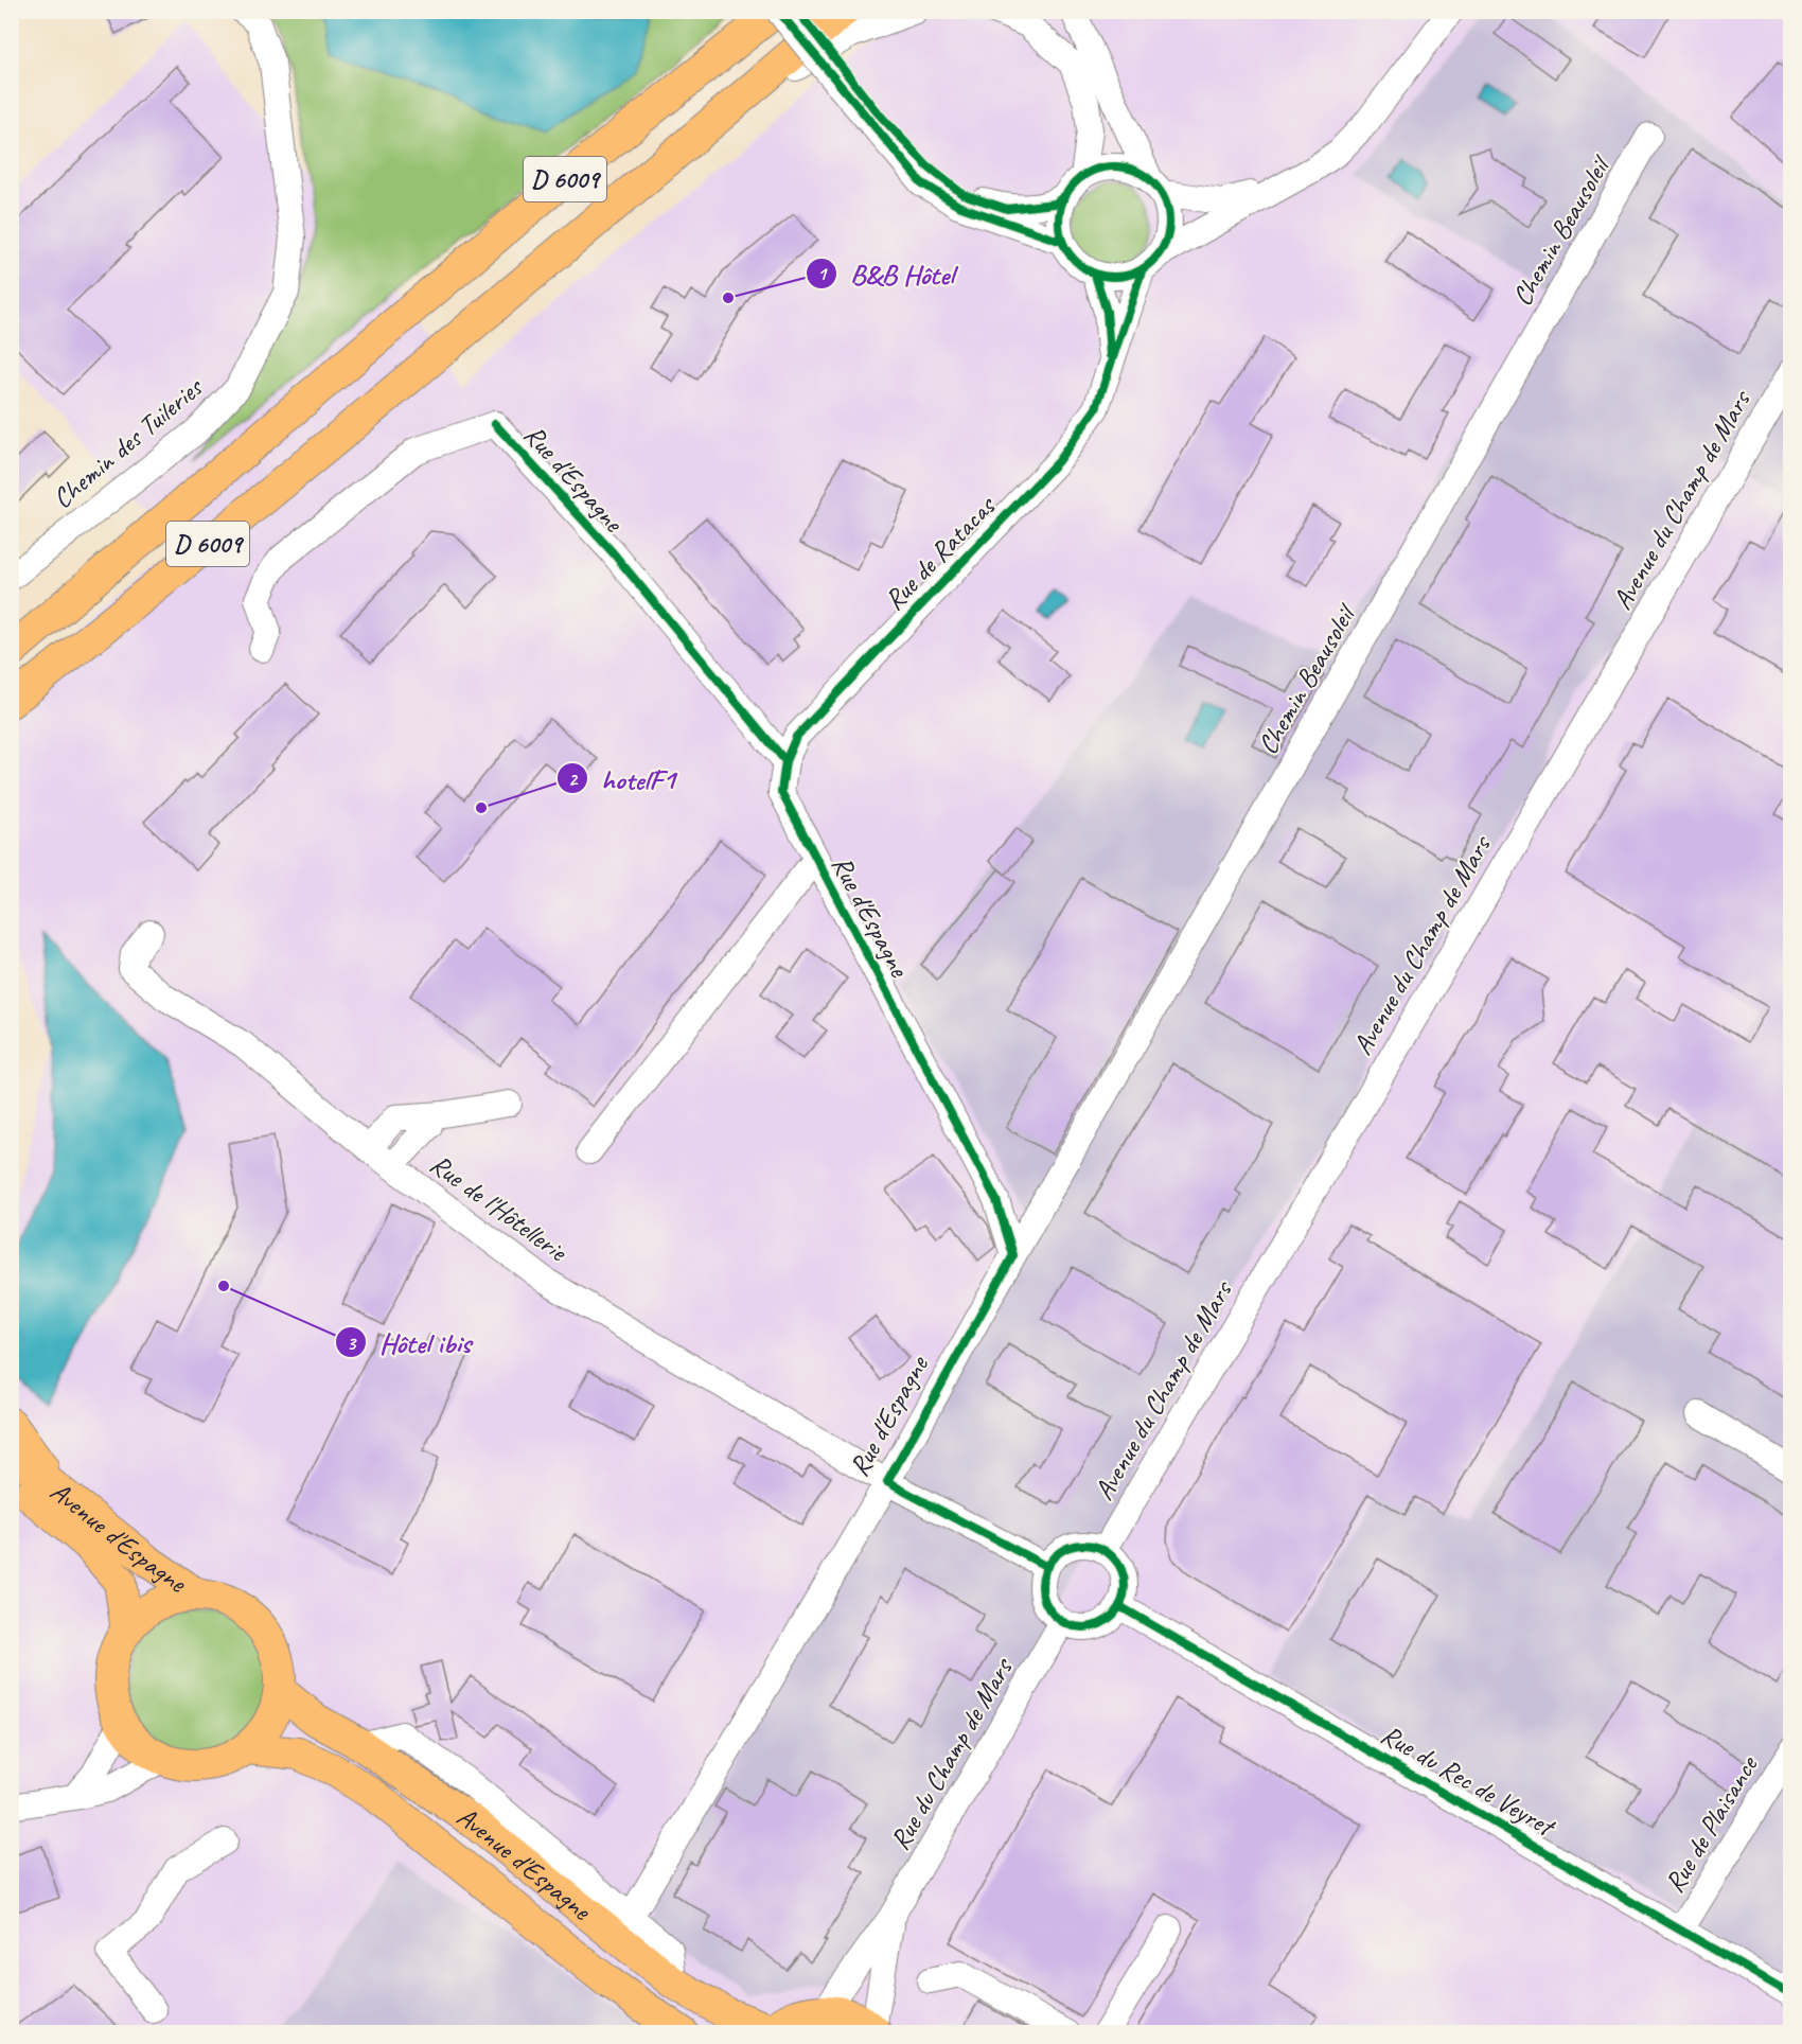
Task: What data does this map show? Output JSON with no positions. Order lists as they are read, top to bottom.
{
  "streets": {
    "main road": ["D 6009", "Avenue d'Espagne"],
    "street": [
      "Chemin Beausoleil",
      "Chemin des Tuileries",
      "Rue d'Espagne",
      "Avenue du Champ de Mars",
      "Rue de Ratacas",
      "Rue de l'Hôtellerie",
      "Rue du Champ de Mars",
      "Rue du Rec de Veyret",
      "Rue de Plaisance"
    ]
  },
  "crossings": [
    ["Chemin Beausoleil", "Rue d'Espagne"],
    ["Rue d'Espagne", "Rue de Ratacas"],
    ["Rue d'Espagne", "Rue de l'Hôtellerie"],
    ["Rue d'Espagne", "Avenue d'Espagne"],
    ["Avenue du Champ de Mars", "Rue du Champ de Mars"],
    ["Avenue du Champ de Mars", "Rue du Rec de Veyret"],
    ["Rue du Champ de Mars", "Rue du Rec de Veyret"],
    ["Rue du Rec de Veyret", "Rue de Plaisance"]
  ],
  "places": ["B&B Hôtel", "hotelF1", "Hôtel ibis"]
}
